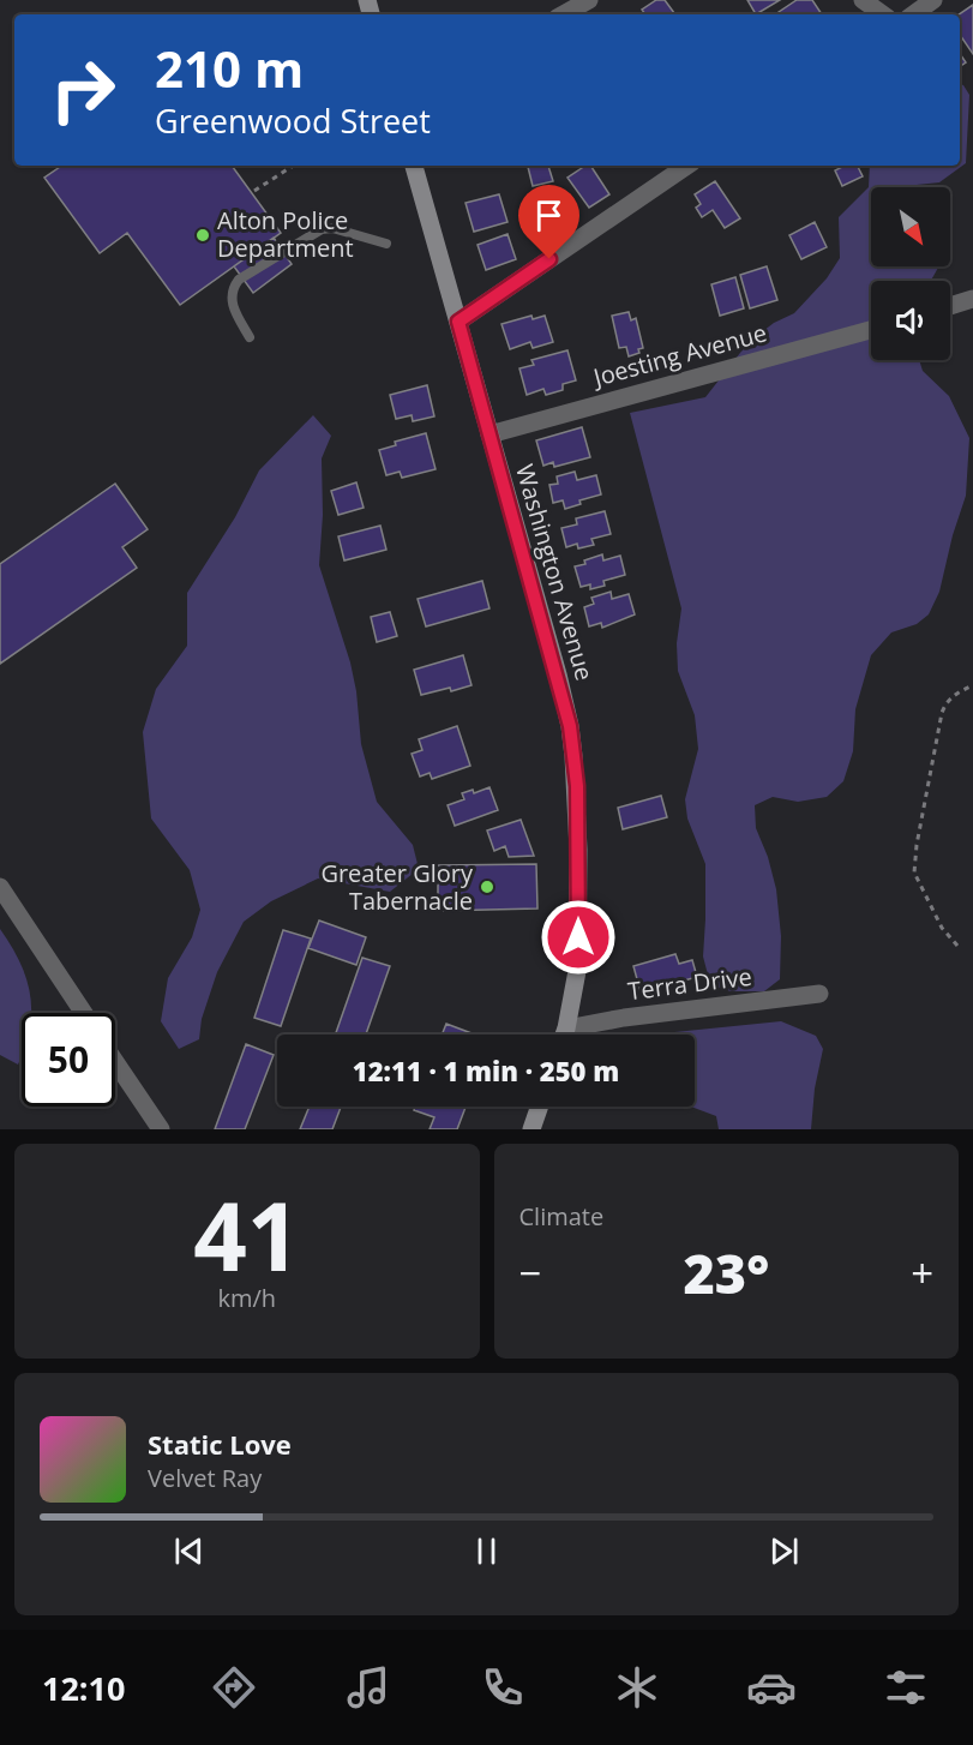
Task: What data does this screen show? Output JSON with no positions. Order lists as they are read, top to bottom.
{
  "streets": {
    "main road": ["Washington Avenue"],
    "street": ["Joesting Avenue", "Terra Drive"]
  },
  "crossings": [
    ["Joesting Avenue", "Washington Avenue"],
    ["Washington Avenue", "Terra Drive"]
  ],
  "places": ["Alton Police Department", "Greater Glory Tabernacle"],
  "north": "bottom right",
  "page": {
    "turn": ["210 m", "Greenwood Street"],
    "limit": "50",
    "trip": "12:11 · 1 min · 250 m",
    "tile": [
      ["41", "km/h"],
      "Climate"
    ],
    "heat": ["−", "23°", "+"],
    "song": ["Static Love", "Velvet Ray"],
    "tabs": "12:10"
  }
}
